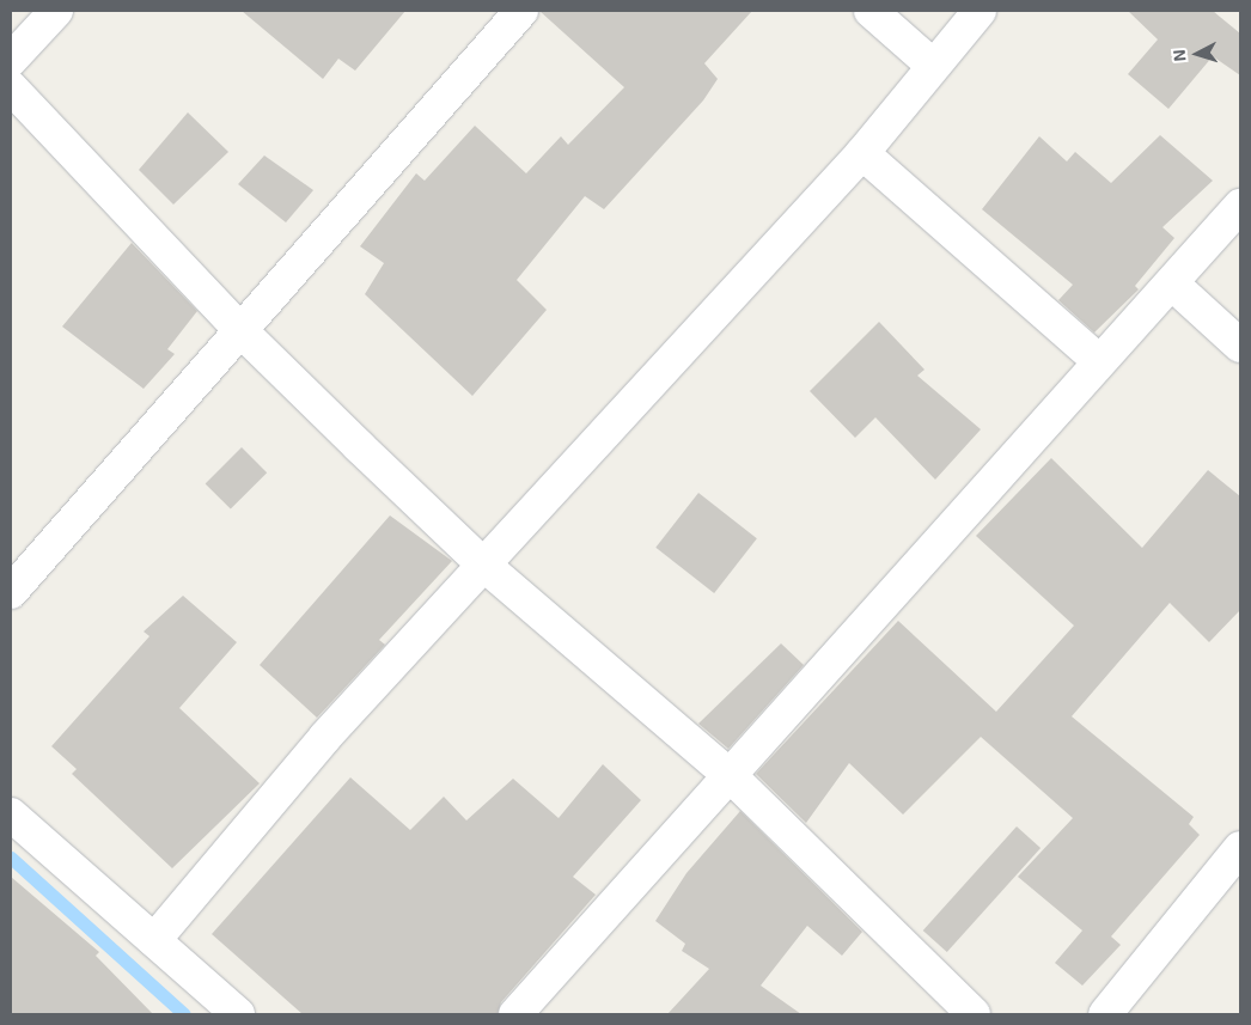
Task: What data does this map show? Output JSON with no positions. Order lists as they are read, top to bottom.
{
  "north": "left"
}
